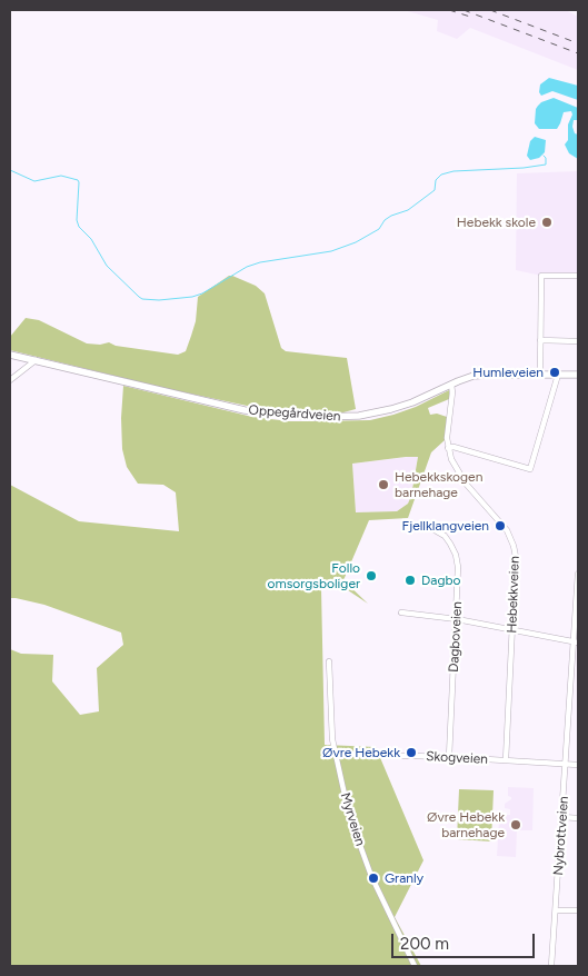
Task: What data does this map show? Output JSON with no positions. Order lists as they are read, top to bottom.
{
  "streets": {
    "main road": ["Oppegårdveien"],
    "street": [
      "Hebekkveien",
      "Dagboveien",
      "Skogveien",
      "Myrveien",
      "Nybrottveien"
    ]
  },
  "crossings": [
    ["Oppegårdveien", "Hebekkveien"],
    ["Hebekkveien", "Skogveien"],
    ["Dagboveien", "Skogveien"],
    ["Skogveien", "Myrveien"],
    ["Skogveien", "Nybrottveien"]
  ],
  "places": [
    "Hebekk skole",
    "Humleveien",
    "Hebekkskogen barnehage",
    "Fjellklangveien",
    "Follo omsorgsboliger",
    "Dagbo",
    "Øvre Hebekk",
    "Øvre Hebekk barnehage",
    "Granly"
  ],
  "scale_bar": "200 m"
}
